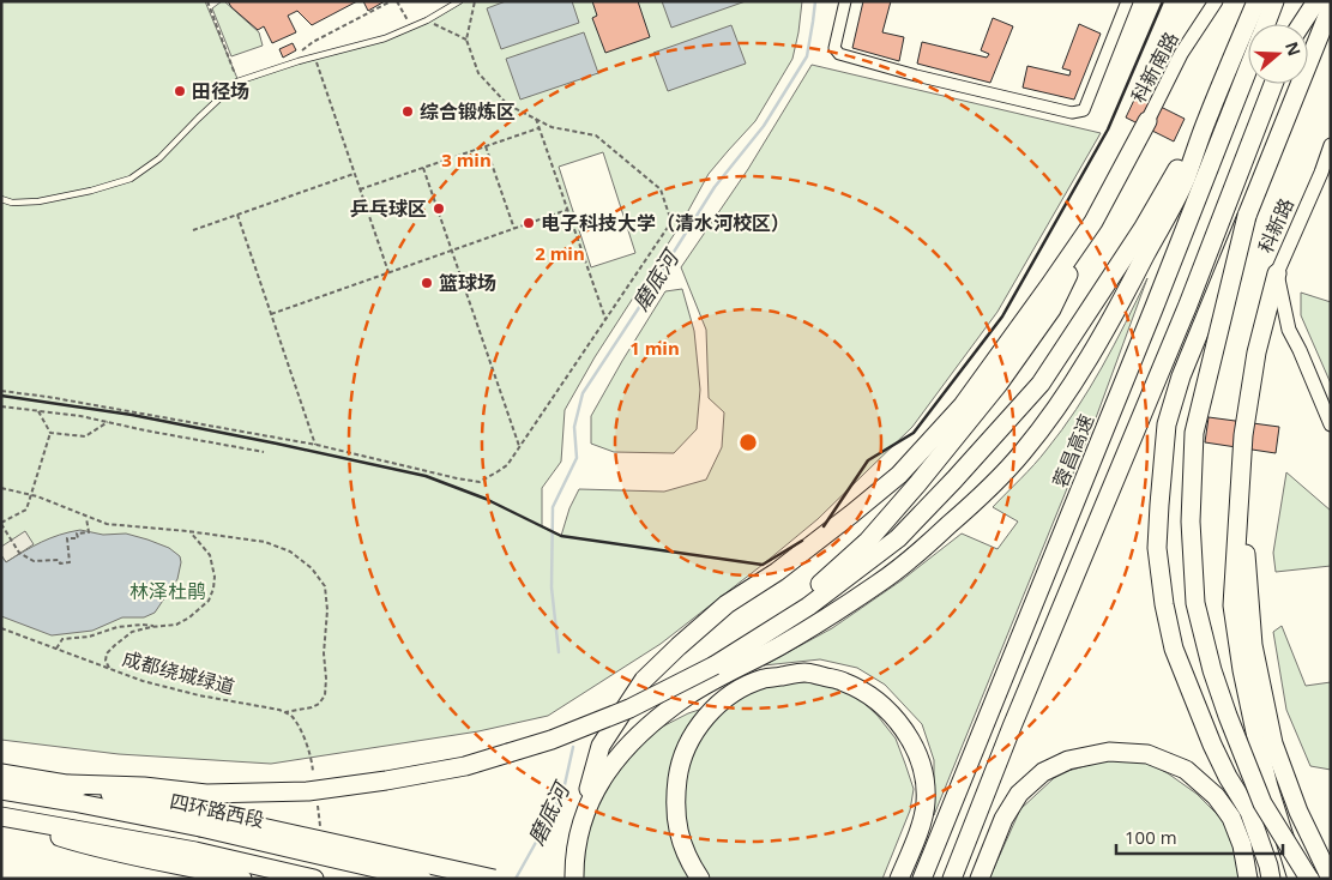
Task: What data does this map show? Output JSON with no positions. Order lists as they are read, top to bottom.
{
  "streets": {
    "highway": ["蓉昌高速", "四环路西段"],
    "main road": ["科新南路", "科新路"],
    "path": ["成都绕城绿道"]
  },
  "water": ["磨底河"],
  "parks": ["林泽杜鹃"],
  "places": [
    "田径场",
    "综合锻炼区",
    "乒乓球区",
    "电子科技大学（清水河校区）",
    "篮球场"
  ],
  "scale_bar": "100 m",
  "north": "right",
  "rings": ["3 min", "2 min", "1 min"]
}
